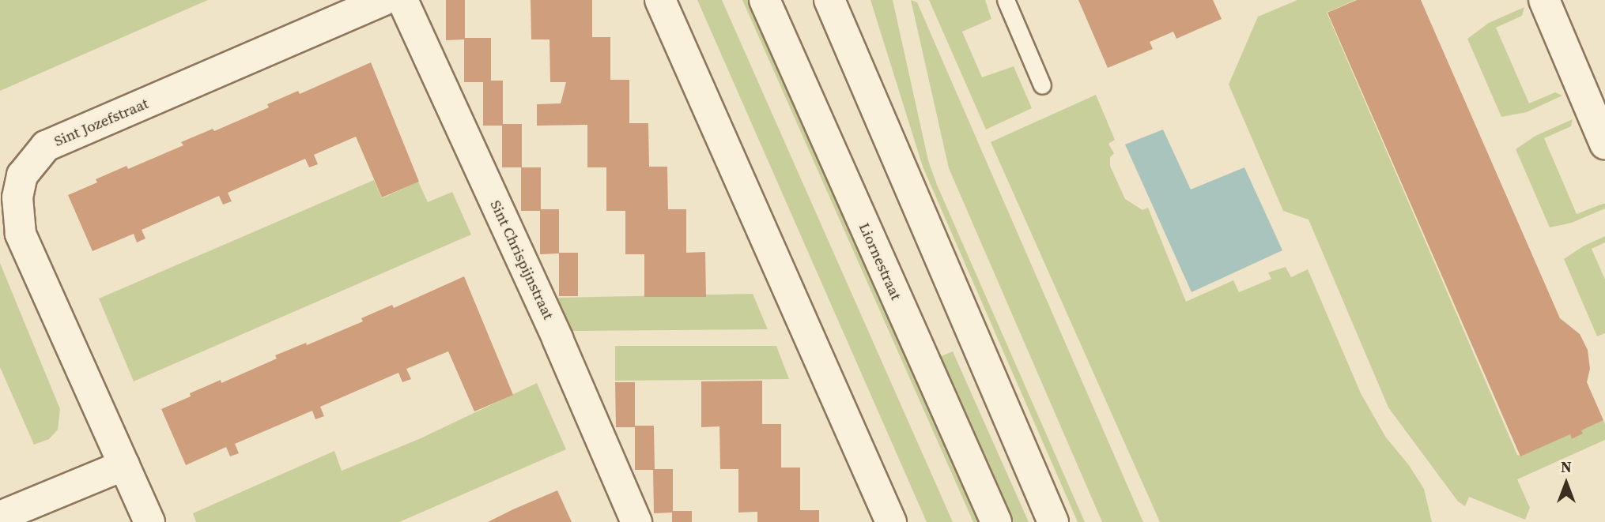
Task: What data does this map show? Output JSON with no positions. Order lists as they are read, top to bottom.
{
  "streets": {
    "street": ["Sint Jozefstraat", "Sint Chrispijnstraat", "Liornestraat"]
  },
  "north": "top"
}
